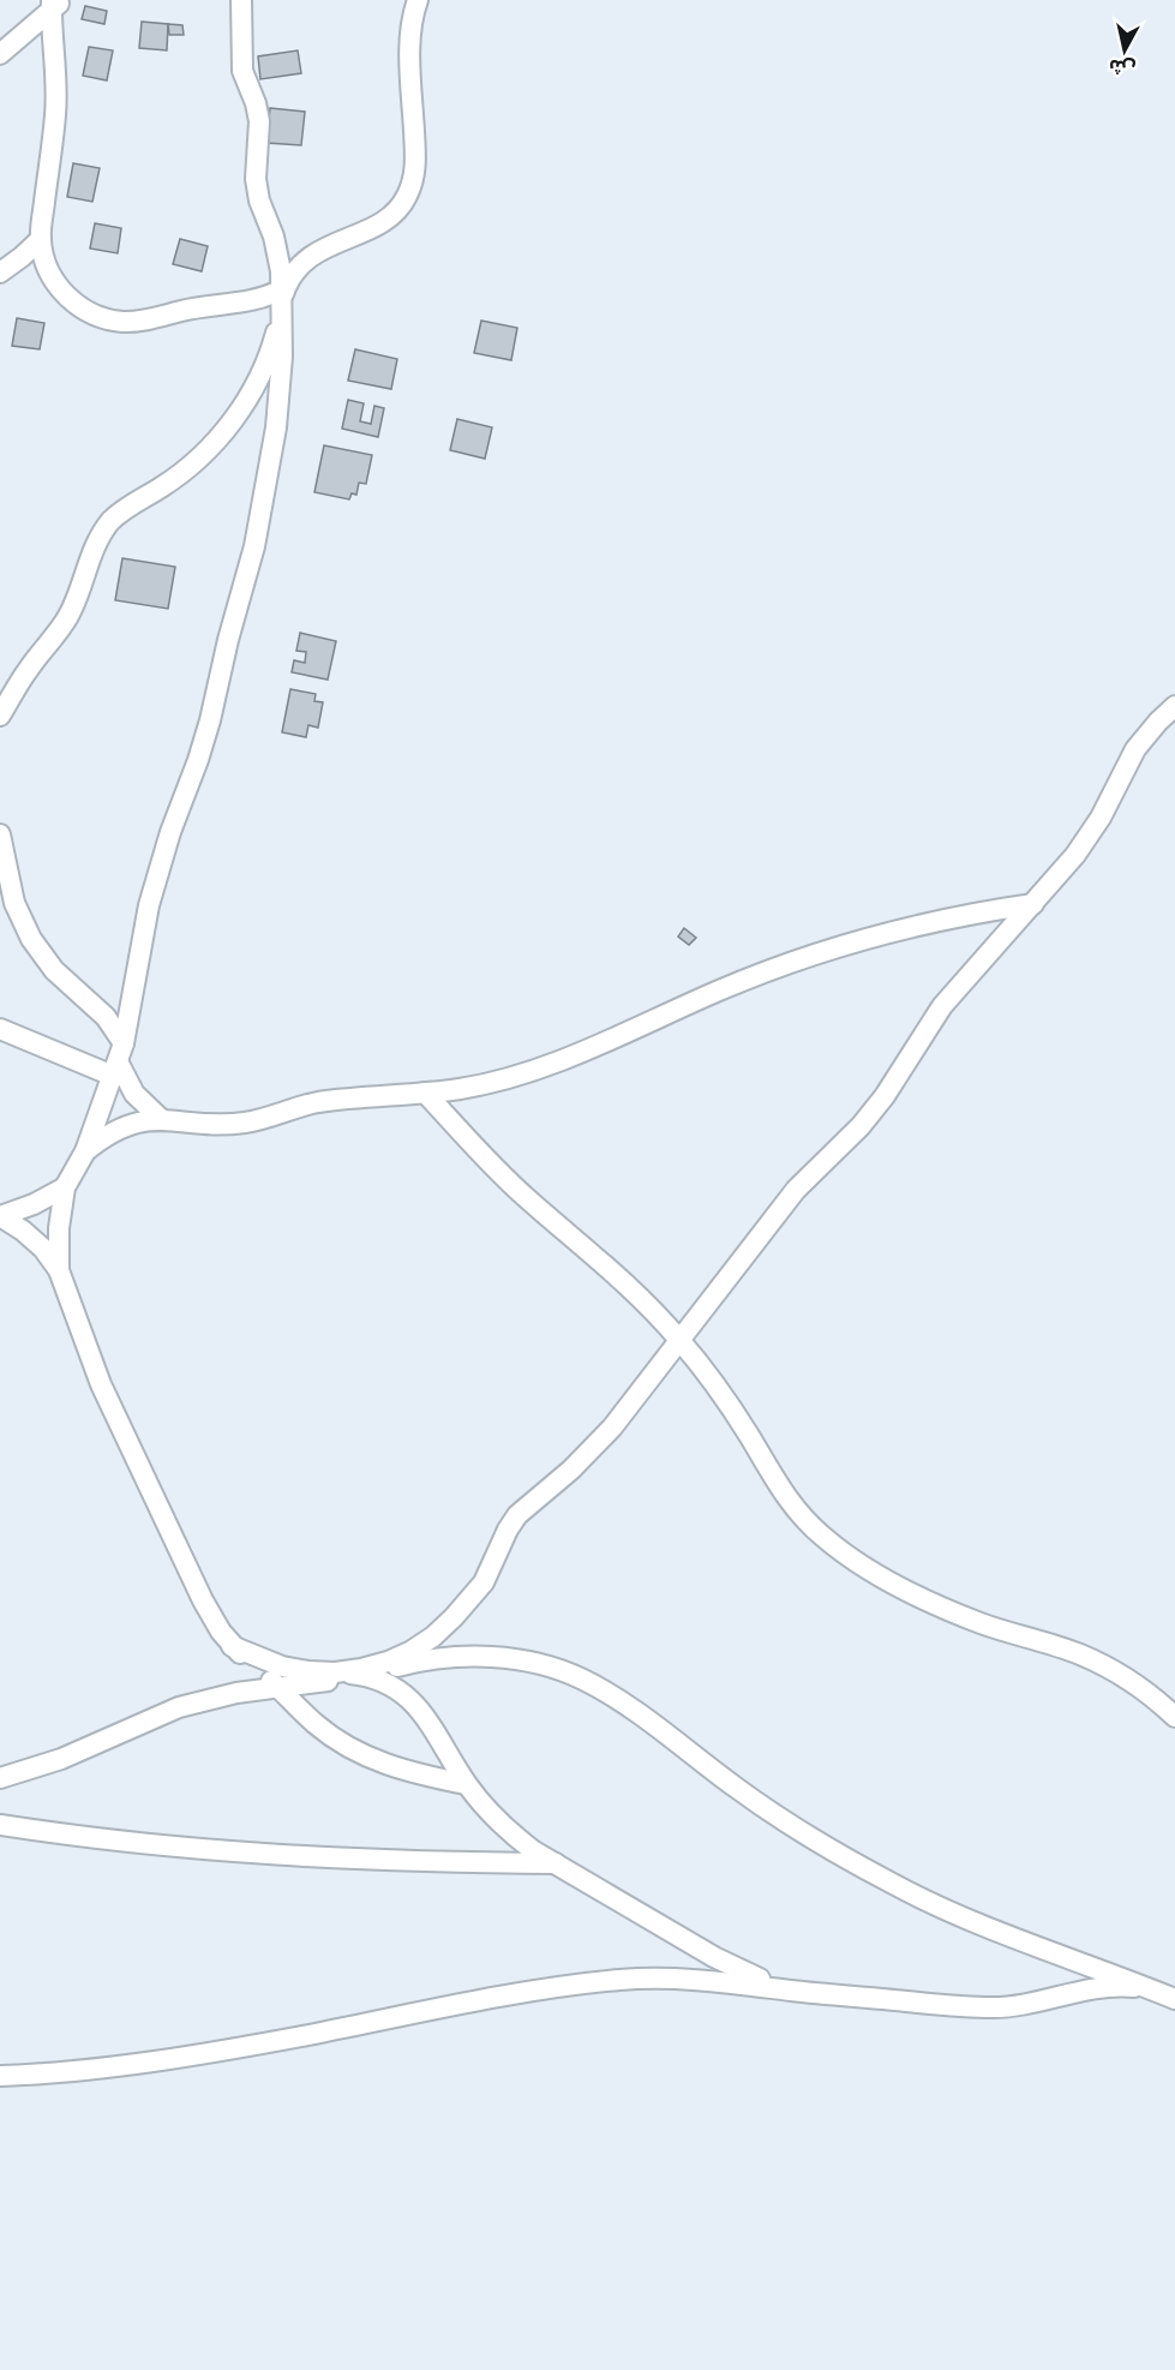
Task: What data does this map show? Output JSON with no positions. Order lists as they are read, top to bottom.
{
  "north": "bottom"
}
